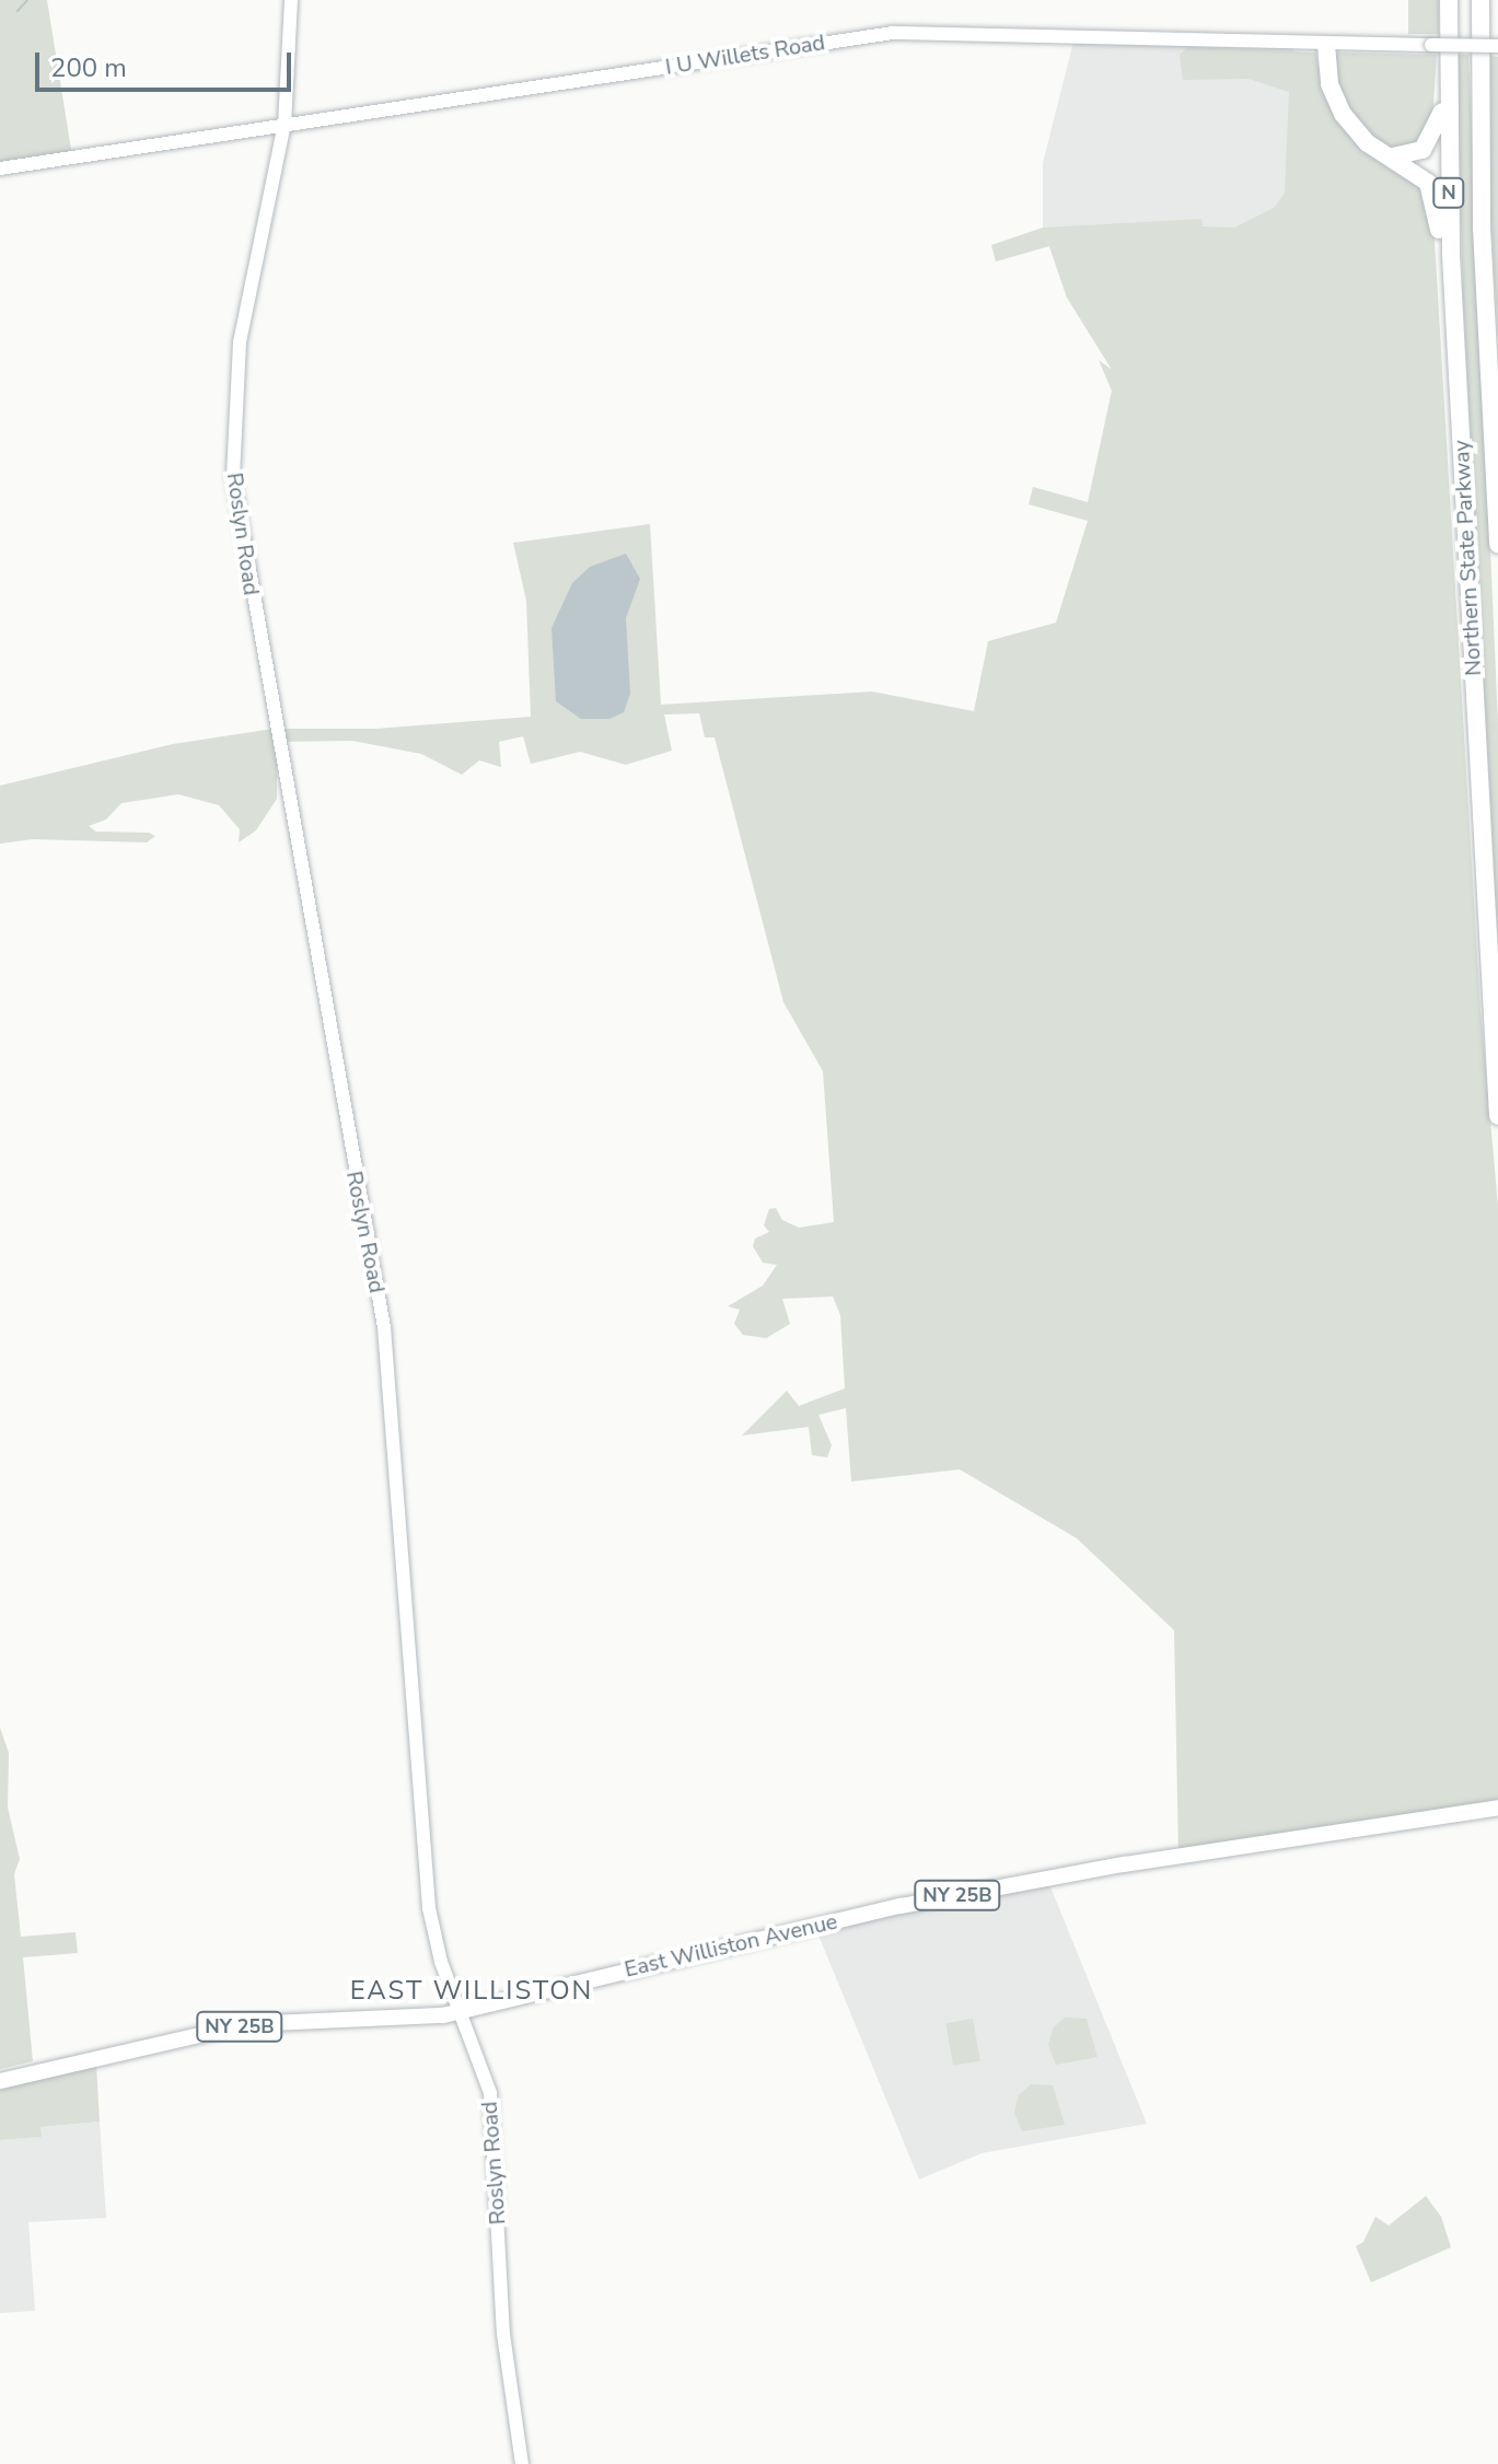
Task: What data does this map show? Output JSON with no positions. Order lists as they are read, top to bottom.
{
  "streets": {
    "highway": ["N", "Northern State Parkway"],
    "main road": [
      "I U Willets Road",
      "Roslyn Road",
      "NY 25B",
      "East Williston Avenue"
    ]
  },
  "crossings": [
    ["I U Willets Road", "Roslyn Road"],
    ["Roslyn Road", "East Williston Avenue"]
  ],
  "districts": ["EAST WILLISTON"],
  "scale_bar": "200 m"
}
